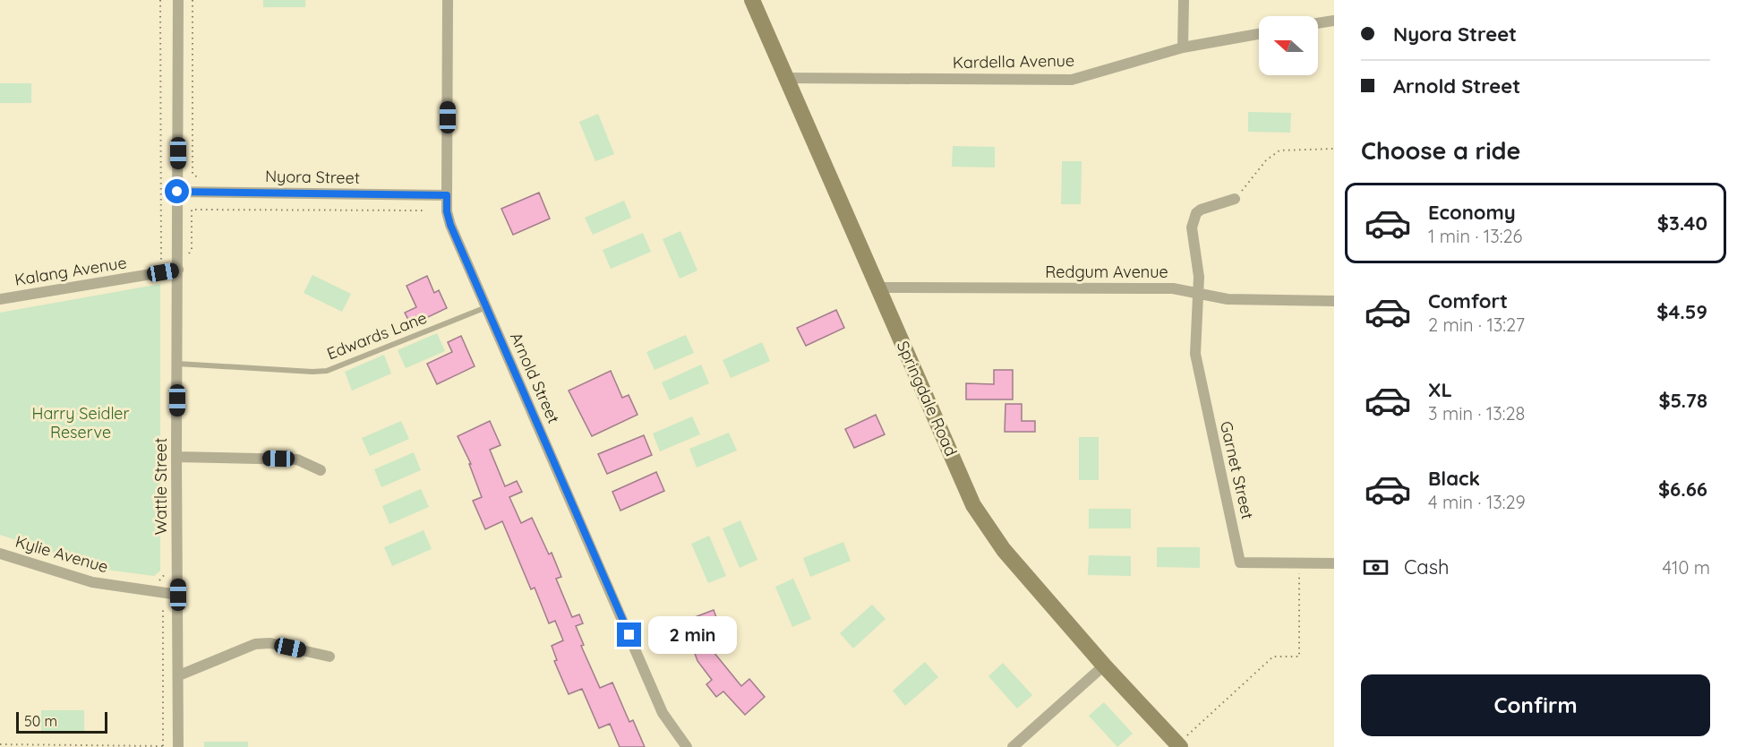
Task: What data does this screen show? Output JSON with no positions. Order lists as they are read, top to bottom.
{
  "streets": {
    "main road": ["Springdale Road"],
    "street": [
      "Kardella Avenue",
      "Nyora Street",
      "Kalang Avenue",
      "Redgum Avenue",
      "Arnold Street",
      "Garnet Street",
      "Wattle Street",
      "Kylie Avenue"
    ],
    "lane": ["Edwards Lane"]
  },
  "crossings": [
    ["Kardella Avenue", "Springdale Road"],
    ["Nyora Street", "Arnold Street"],
    ["Nyora Street", "Wattle Street"],
    ["Kalang Avenue", "Wattle Street"],
    ["Redgum Avenue", "Springdale Road"],
    ["Redgum Avenue", "Garnet Street"],
    ["Edwards Lane", "Arnold Street"],
    ["Edwards Lane", "Wattle Street"],
    ["Wattle Street", "Kylie Avenue"]
  ],
  "parks": ["Harry Seidler Reserve"],
  "scale_bar": "50 m",
  "north": "left",
  "page": {
    "banner": ["Nyora Street", "Arnold Street"],
    "heading": "Choose a ride",
    "list": [
      {
        "name": "Economy",
        "note": "1 min · 13:26",
        "value": "$3.40"
      },
      {
        "name": "Comfort",
        "note": "2 min · 13:27",
        "value": "$4.59"
      },
      {
        "name": "XL",
        "note": "3 min · 13:28",
        "value": "$5.78"
      },
      {
        "name": "Black",
        "note": "4 min · 13:29",
        "value": "$6.66"
      }
    ],
    "pay": ["Cash", "410 m"],
    "bubble": "2 min",
    "buttons": "Confirm",
    "scale": "50 m"
  }
}
